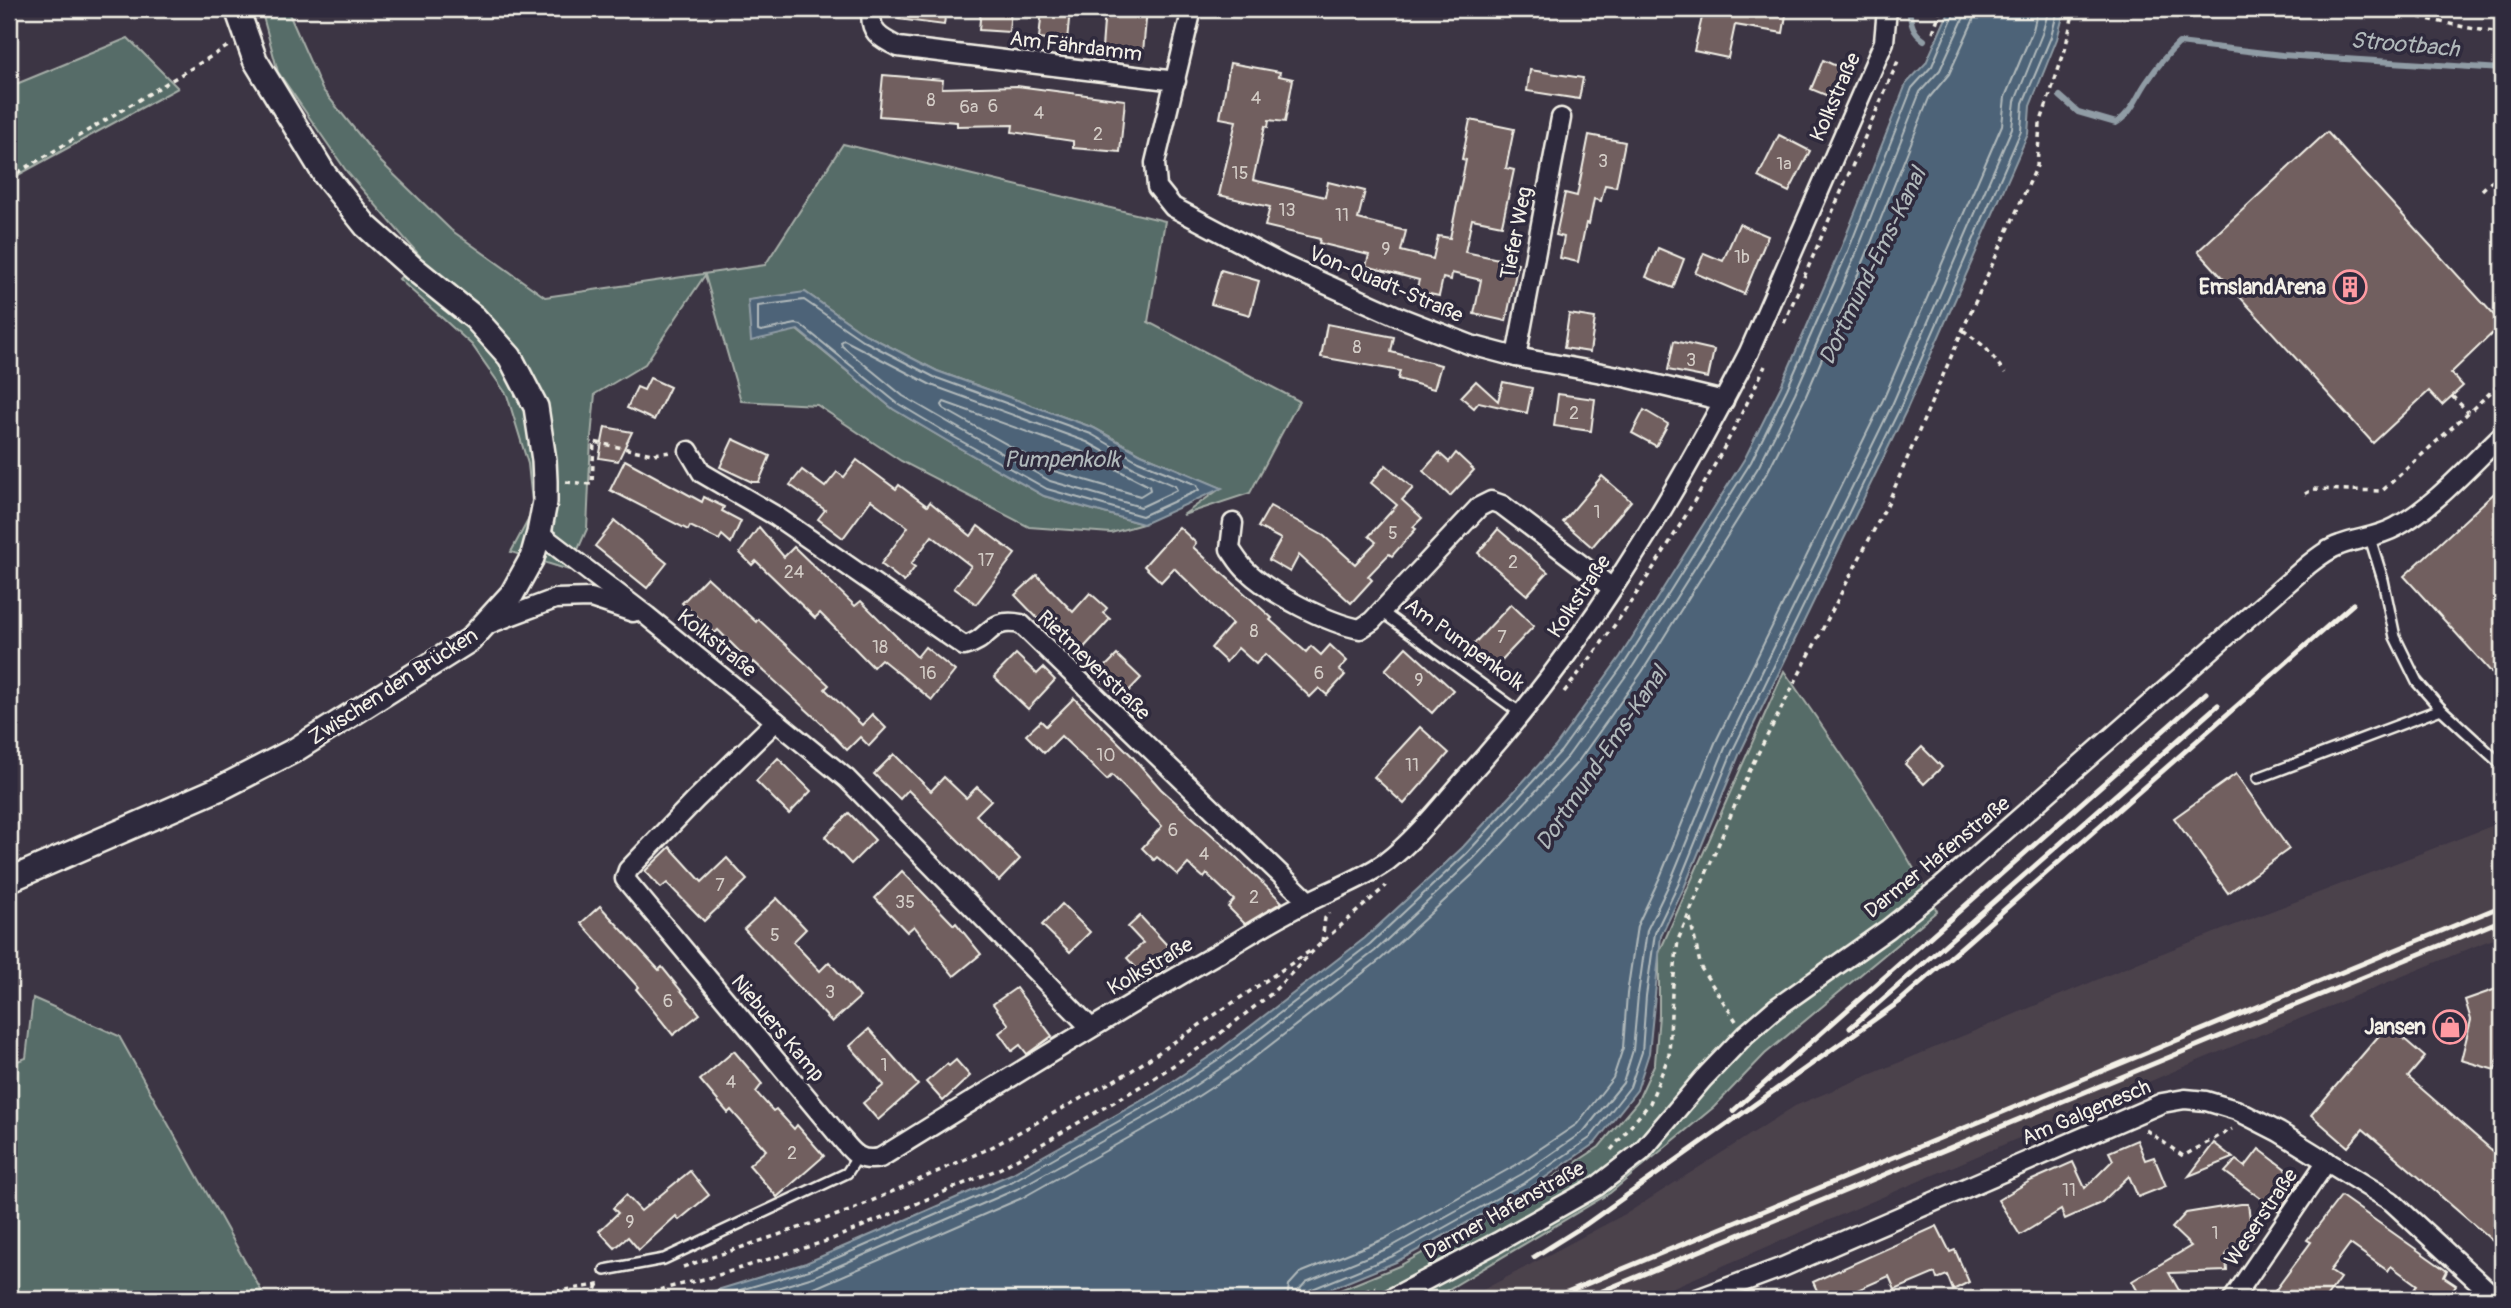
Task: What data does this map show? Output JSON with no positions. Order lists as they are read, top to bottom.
{
  "streets": {
    "street": [
      "Am Fährdamm",
      "Kolkstraße",
      "Tiefer Weg",
      "Von-Quadt-Straße",
      "Am Pumpenkolk",
      "Rietmeyerstraße",
      "Zwischen den Brücken",
      "Darmer Hafenstraße",
      "Niebuers Kamp",
      "Am Galgenesch",
      "Weserstraße"
    ]
  },
  "crossings": [
    ["Am Fährdamm", "Von-Quadt-Straße"],
    ["Kolkstraße", "Von-Quadt-Straße"],
    ["Kolkstraße", "Am Pumpenkolk"],
    ["Kolkstraße", "Rietmeyerstraße"],
    ["Kolkstraße", "Zwischen den Brücken"],
    ["Kolkstraße", "Niebuers Kamp"],
    ["Tiefer Weg", "Von-Quadt-Straße"],
    ["Am Galgenesch", "Weserstraße"]
  ],
  "water": ["Strootbach", "Dortmund-Ems-Kanal", "Pumpenkolk"],
  "places": {
    "building": ["EmslandArena"],
    "shop": ["Jansen"]
  },
  "house_numbers": [
    "4",
    "8",
    "6",
    "6a",
    "4",
    "2",
    "3",
    "1a",
    "15",
    "13",
    "11",
    "9",
    "1b",
    "8",
    "3",
    "2",
    "1",
    "5",
    "17",
    "2",
    "24",
    "8",
    "7",
    "18",
    "16",
    "6",
    "9",
    "10",
    "11",
    "6",
    "4",
    "7",
    "2",
    "35",
    "5",
    "3",
    "6",
    "1",
    "4",
    "2",
    "11",
    "9",
    "1"
  ]
}
